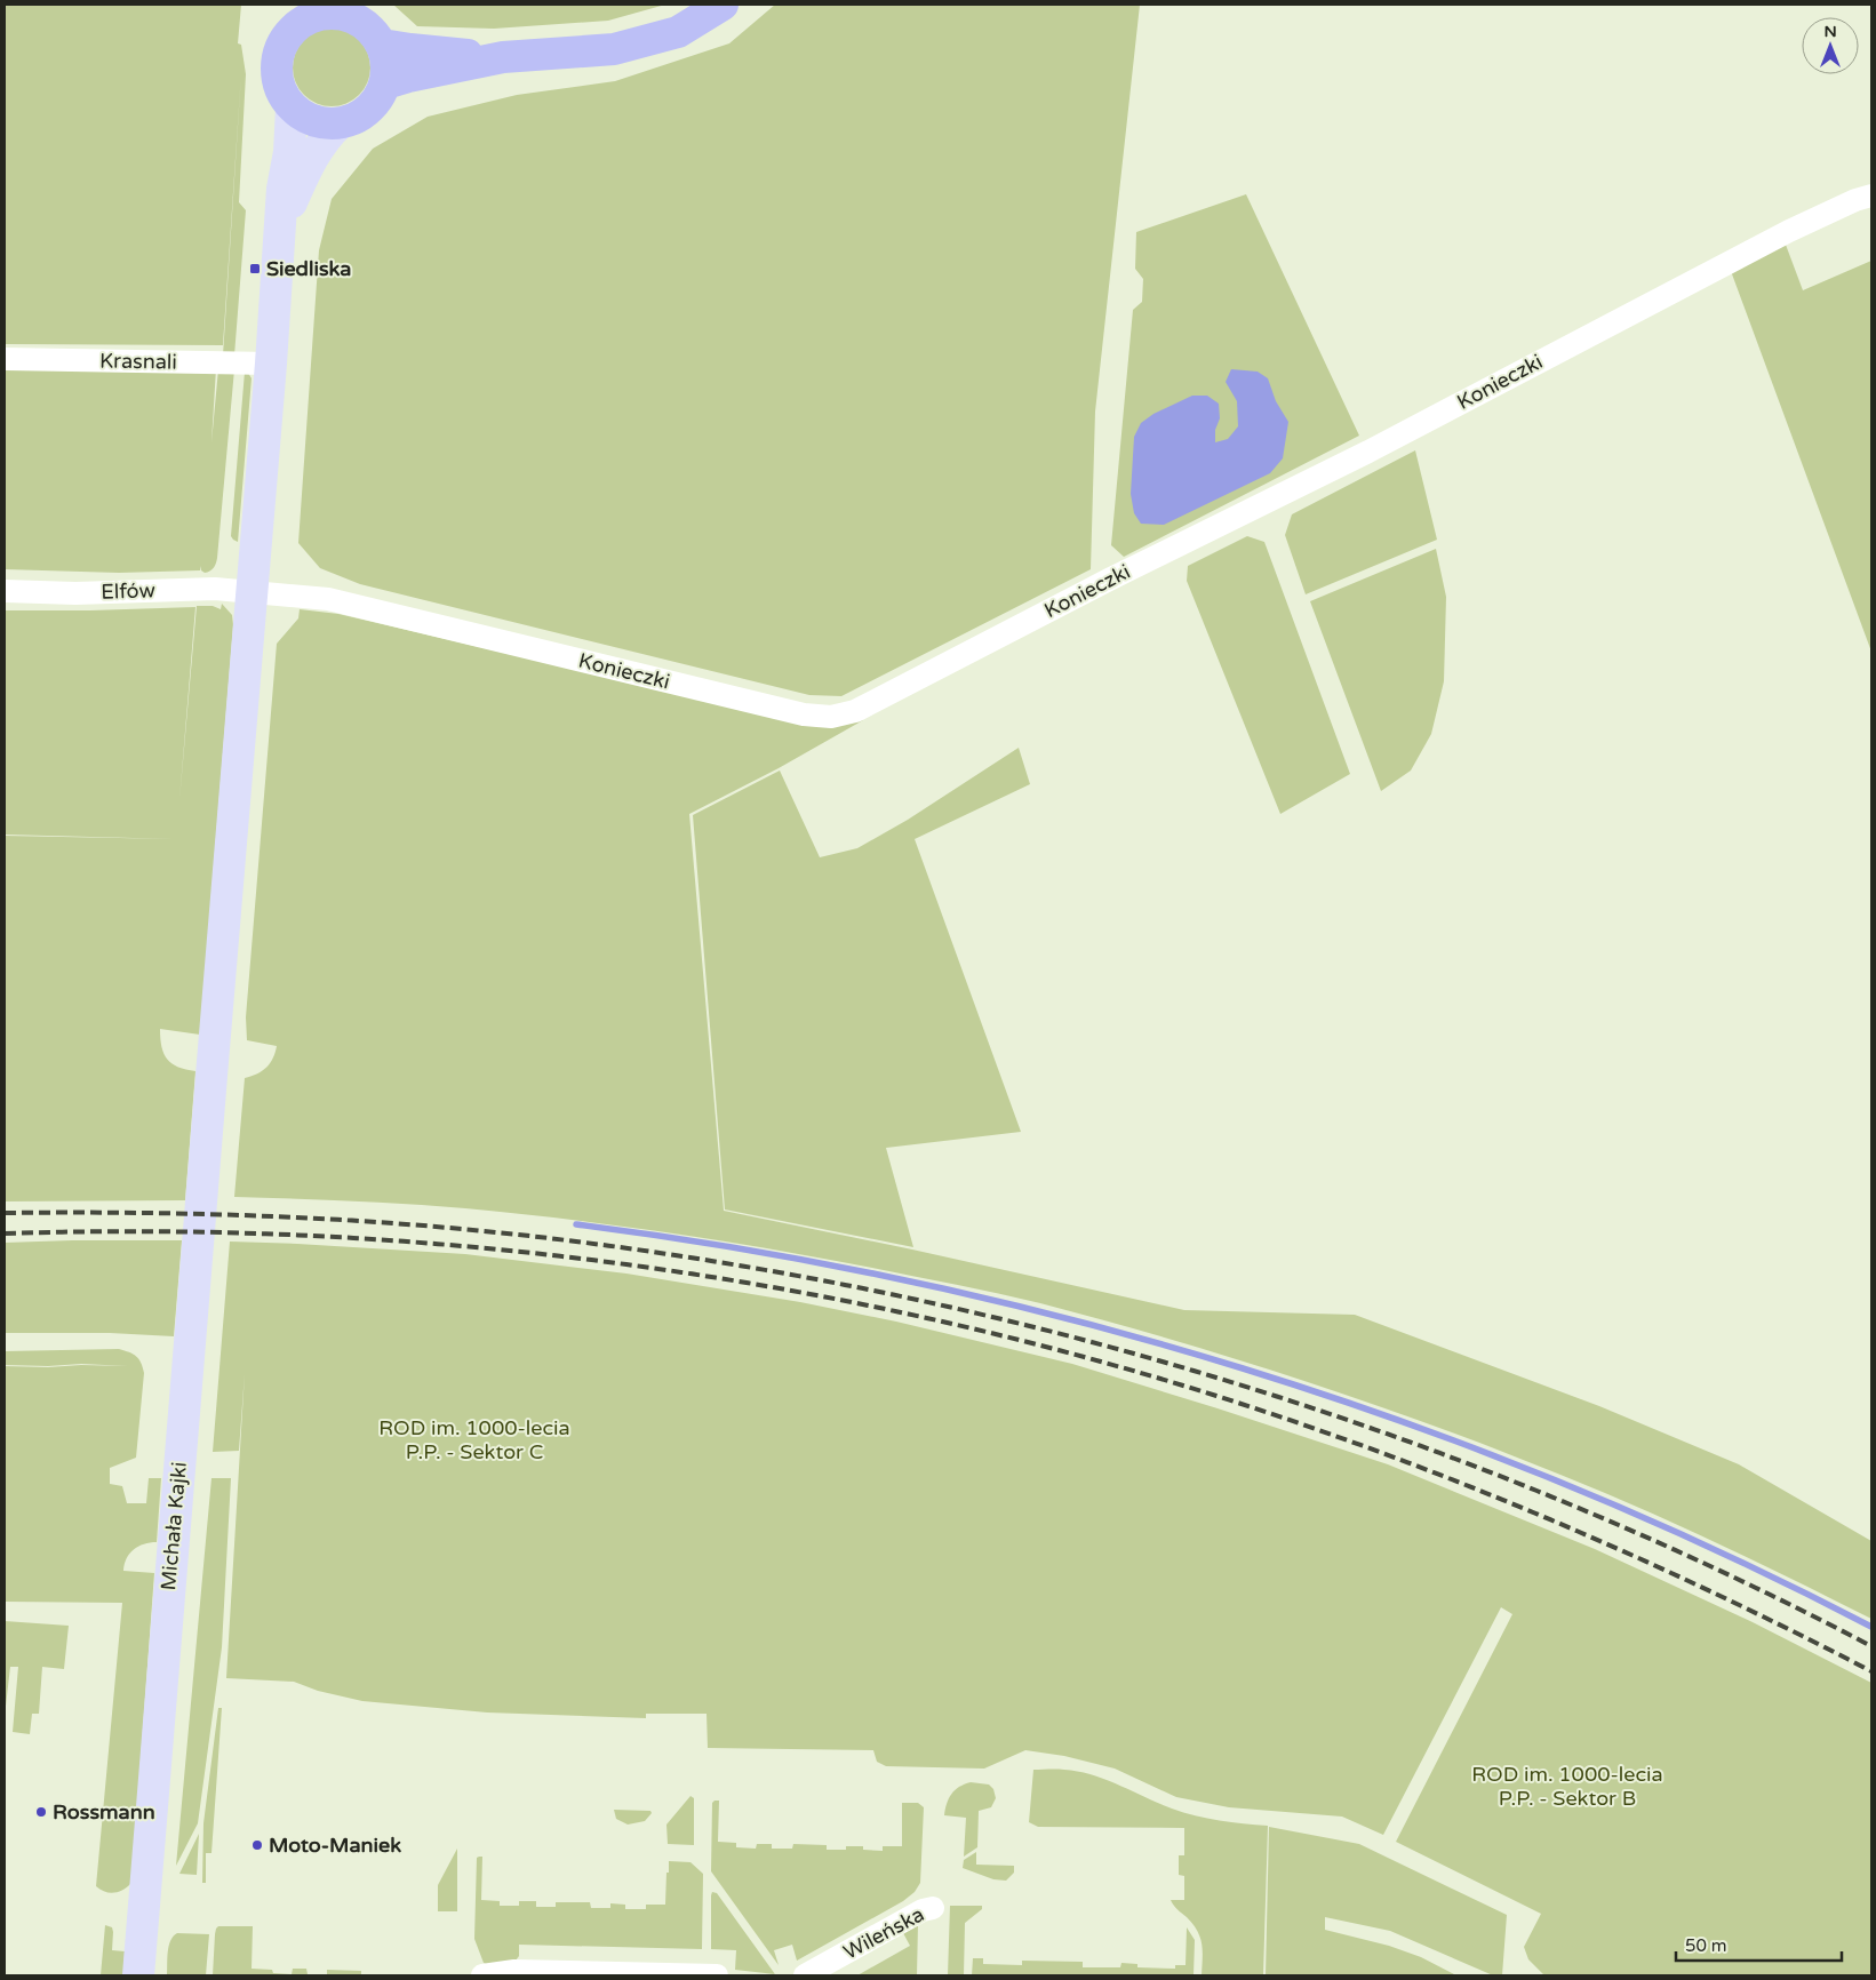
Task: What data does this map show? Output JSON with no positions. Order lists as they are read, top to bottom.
{
  "streets": {
    "street": [
      "Krasnali",
      "Konieczki",
      "Elfów",
      "Michała Kajki",
      "Wileńska"
    ]
  },
  "crossings": [
    ["Krasnali", "Michała Kajki"],
    ["Konieczki", "Elfów"],
    ["Konieczki", "Michała Kajki"],
    ["Elfów", "Michała Kajki"]
  ],
  "parks": ["ROD im. 1000-lecia P.P. - Sektor C", "ROD im. 1000-lecia P.P. - Sektor B"],
  "places": {
    "transit": ["Siedliska"],
    "other": ["Rossmann", "Moto-Maniek"]
  },
  "scale_bar": "50 m",
  "north": "top"
}
